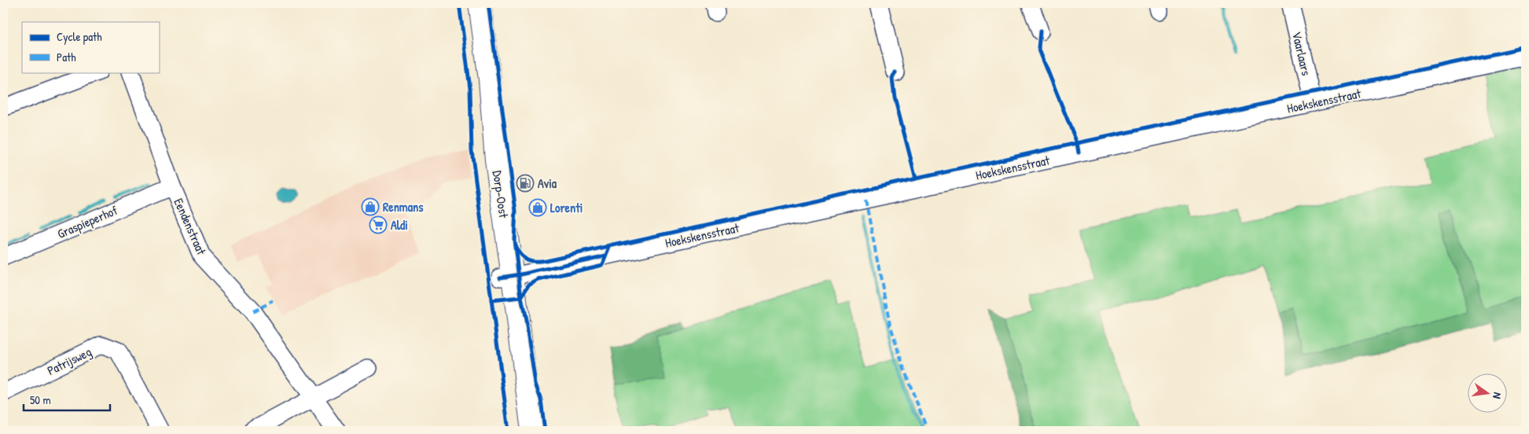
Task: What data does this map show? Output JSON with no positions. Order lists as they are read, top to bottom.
{
  "streets": {
    "main road": ["Dorp-Oost"],
    "street": [
      "Vaarlaars",
      "Hoekskensstraat",
      "Graspieperhof",
      "Eendenstraat",
      "Patrijsweg"
    ]
  },
  "crossings": [
    ["Vaarlaars", "Hoekskensstraat"],
    ["Hoekskensstraat", "Dorp-Oost"],
    ["Graspieperhof", "Eendenstraat"]
  ],
  "places": {
    "fuel station": ["Avia"],
    "shop": ["Renmans", "Lorenti"],
    "supermarket": ["Aldi"]
  },
  "legend": ["Cycle path", "Path"],
  "scale_bar": "50 m",
  "north": "right"
}
